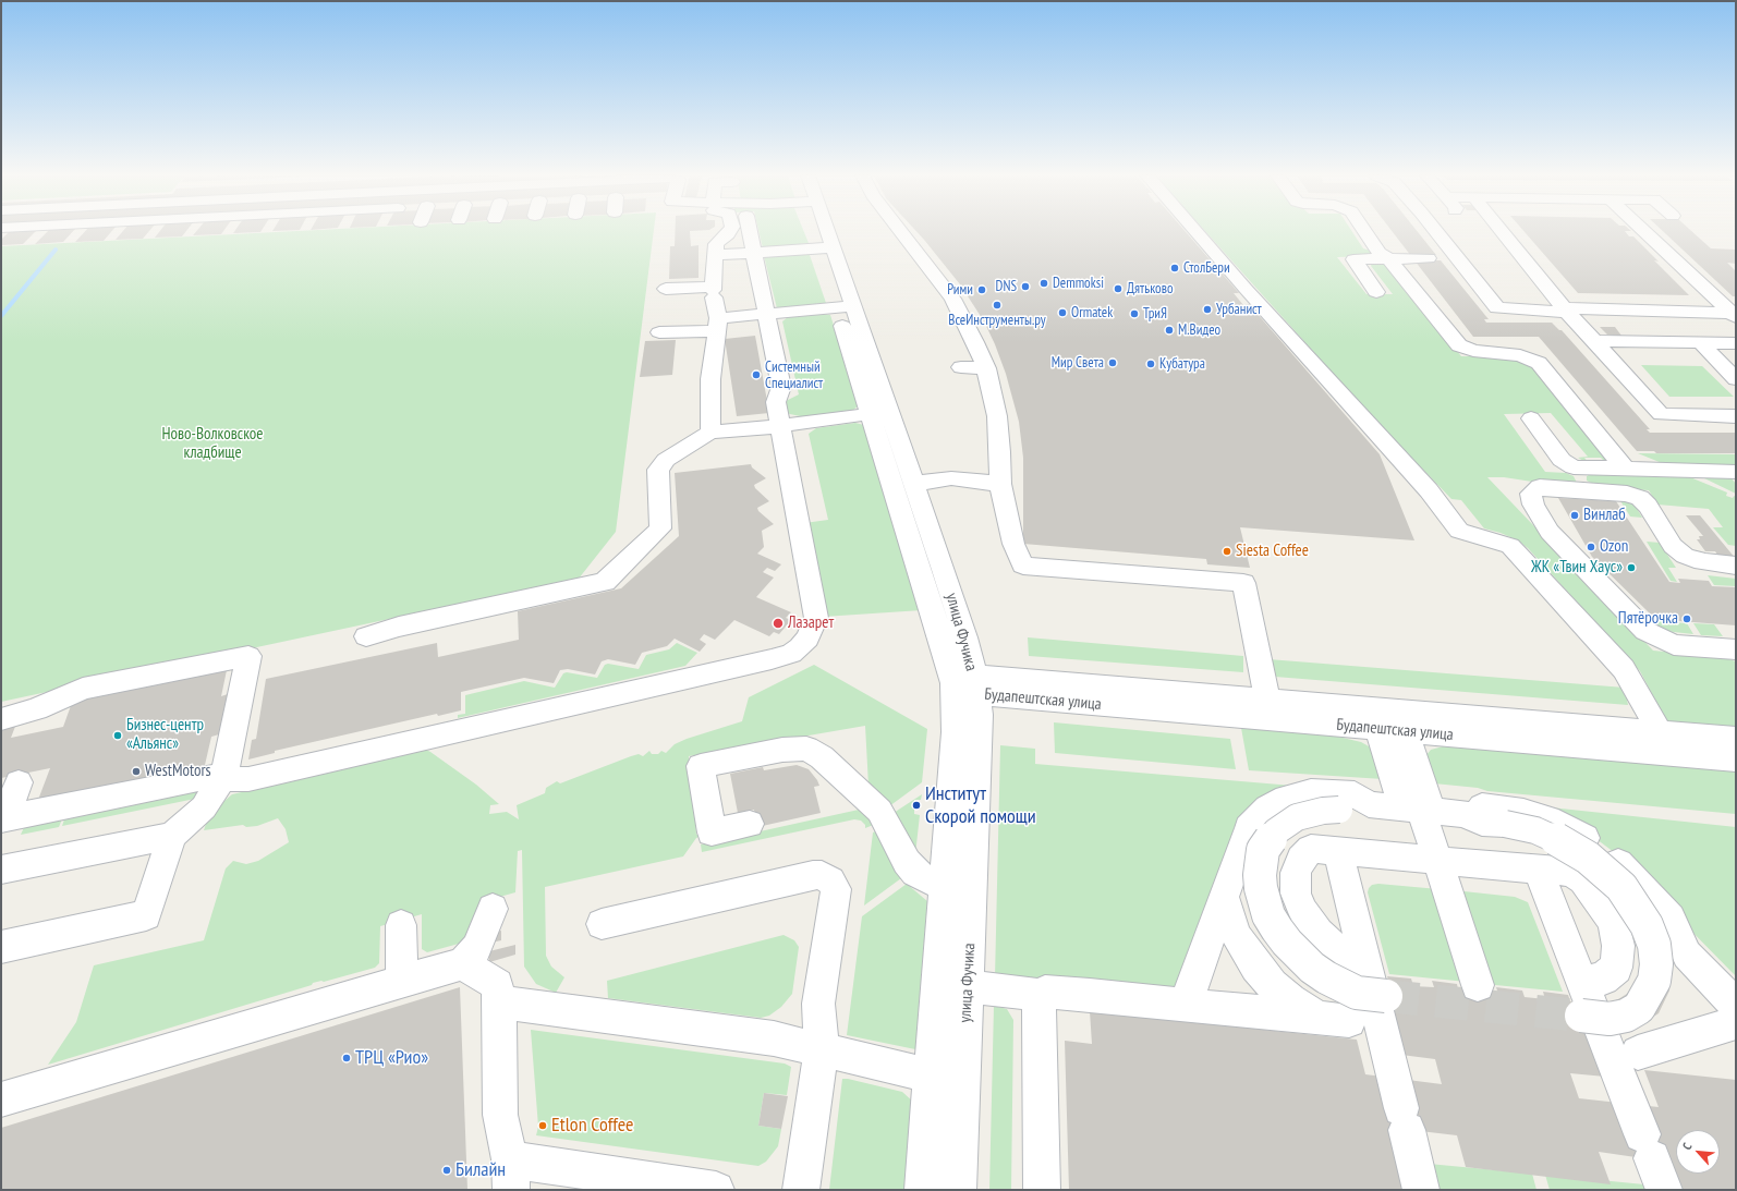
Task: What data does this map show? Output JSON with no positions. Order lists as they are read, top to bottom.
{
  "streets": {
    "street": ["улица Фучика", "Будапештская улица"]
  },
  "crossings": [
    ["улица Фучика", "Будапештская улица"]
  ],
  "parks": ["Ново-Волковское кладбище"],
  "places": [
    "СтолБери",
    "Demmoksi",
    "DNS",
    "Дятьково",
    "Рими",
    "ВсеИнструменты.ру",
    "Урбанист",
    "Ormatek",
    "ТриЯ",
    "М.Видео",
    "Мир Света",
    "Кубатура",
    "Системный Специалист",
    "Винлаб",
    "Ozon",
    "Siesta Coffee",
    "ЖК «Твин Хаус»",
    "Пятёрочка",
    "Лазарет",
    "Бизнес-центр «Альянс»",
    "WestMotors",
    "Институт Скорой помощи",
    "ТРЦ «Рио»",
    "Etlon Coffee",
    "Билайн"
  ],
  "north": "top left"
}
